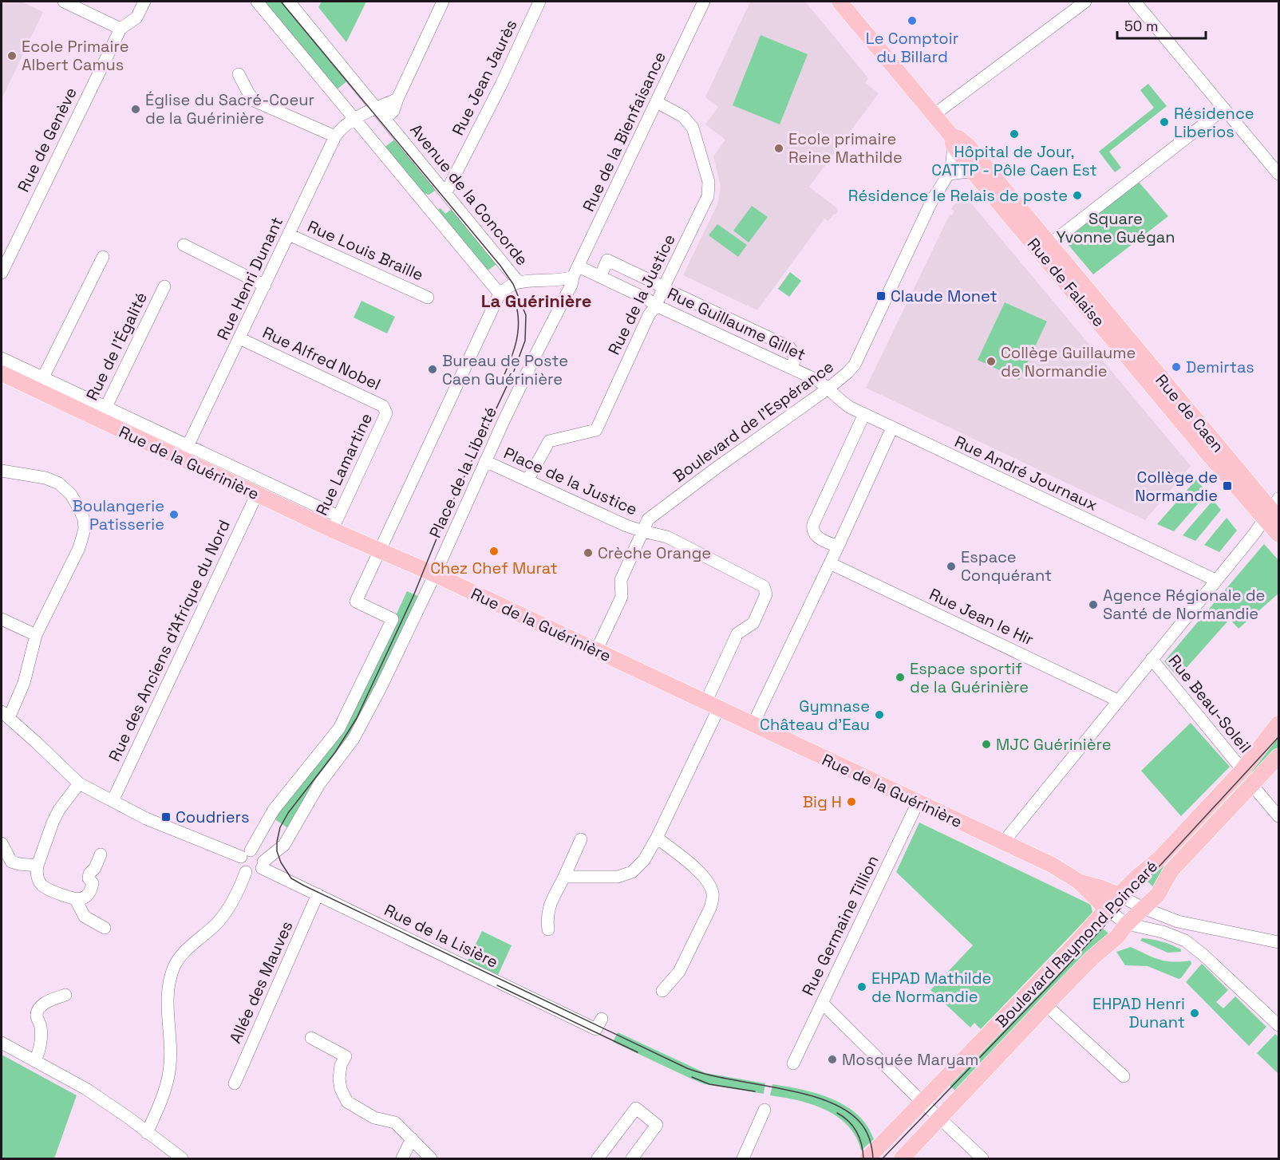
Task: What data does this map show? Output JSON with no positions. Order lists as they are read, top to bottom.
{
  "streets": {
    "main road": [
      "Rue de Falaise",
      "Rue de Caen",
      "Rue de la Guérinière",
      "Boulevard Raymond Poincaré"
    ],
    "street": [
      "Rue Jean Jaurès",
      "Rue de la Bienfaisance",
      "Rue de Genève",
      "Avenue de la Concorde",
      "Rue Louis Braille",
      "Rue Henri Dunant",
      "Rue de la Justice",
      "Rue Guillaume Gillet",
      "Rue de l'Égalité",
      "Rue Alfred Nobel",
      "Boulevard de l'Espérance",
      "Rue Lamartine",
      "Place de la Liberté",
      "Rue André Journaux",
      "Place de la Justice",
      "Rue Jean le Hir",
      "Rue des Anciens d'Afrique du Nord",
      "Rue Beau-Soleil",
      "Rue Germaine Tillion",
      "Rue de la Lisière",
      "Allée des Mauves"
    ]
  },
  "crossings": [
    ["Rue Jean Jaurès", "Avenue de la Concorde"],
    ["Rue de la Bienfaisance", "Avenue de la Concorde"],
    ["Rue de la Bienfaisance", "Rue de la Justice"],
    ["Rue de la Bienfaisance", "Rue Guillaume Gillet"],
    ["Rue de la Bienfaisance", "Place de la Liberté"],
    ["Avenue de la Concorde", "Rue Guillaume Gillet"],
    ["Avenue de la Concorde", "Place de la Liberté"],
    ["Rue Louis Braille", "Rue Henri Dunant"],
    ["Rue Henri Dunant", "Rue Alfred Nobel"],
    ["Rue Henri Dunant", "Rue de la Guérinière"],
    ["Rue de Falaise", "Rue de Caen"],
    ["Rue de Falaise", "Boulevard de l'Espérance"],
    ["Rue de la Justice", "Rue Guillaume Gillet"],
    ["Rue de la Justice", "Place de la Justice"],
    ["Rue Guillaume Gillet", "Boulevard de l'Espérance"],
    ["Rue Guillaume Gillet", "Place de la Liberté"],
    ["Rue Guillaume Gillet", "Rue André Journaux"],
    ["Rue de l'Égalité", "Rue de la Guérinière"],
    ["Rue Alfred Nobel", "Rue Lamartine"],
    ["Boulevard de l'Espérance", "Rue André Journaux"],
    ["Boulevard de l'Espérance", "Place de la Justice"],
    ["Rue de la Guérinière", "Rue Lamartine"],
    ["Rue de la Guérinière", "Place de la Liberté"],
    ["Rue de la Guérinière", "Place de la Justice"],
    ["Rue de la Guérinière", "Rue des Anciens d'Afrique du Nord"],
    ["Rue de la Guérinière", "Rue Germaine Tillion"],
    ["Rue de la Guérinière", "Boulevard Raymond Poincaré"],
    ["Place de la Liberté", "Place de la Justice"],
    ["Place de la Liberté", "Rue de la Lisière"],
    ["Rue Beau-Soleil", "Boulevard Raymond Poincaré"],
    ["Rue de la Lisière", "Allée des Mauves"]
  ],
  "districts": ["La Guérinière"],
  "parks": ["Square Yvonne Guégan"],
  "places": {
    "other": [
      "Le Comptoir du Billard",
      "Ecole Primaire Albert Camus",
      "Église du Sacré-Coeur de la Guérinière",
      "Résidence Liberios",
      "Hôpital de Jour, CATTP - Pôle Caen Est",
      "Ecole primaire Reine Mathilde",
      "Résidence le Relais de poste",
      "Collège Guillaume de Normandie",
      "Demirtas",
      "Bureau de Poste Caen Guérinière",
      "Boulangerie Patisserie",
      "Chez Chef Murat",
      "Crèche Orange",
      "Espace Conquérant",
      "Agence Régionale de Santé de Normandie",
      "Espace sportif de la Guérinière",
      "Gymnase Château d'Eau",
      "MJC Guérinière",
      "Big H",
      "EHPAD Mathilde de Normandie",
      "EHPAD Henri Dunant",
      "Mosquée Maryam"
    ],
    "transit": ["Claude Monet", "Collège de Normandie", "Coudriers"]
  },
  "scale_bar": "50 m"
}
